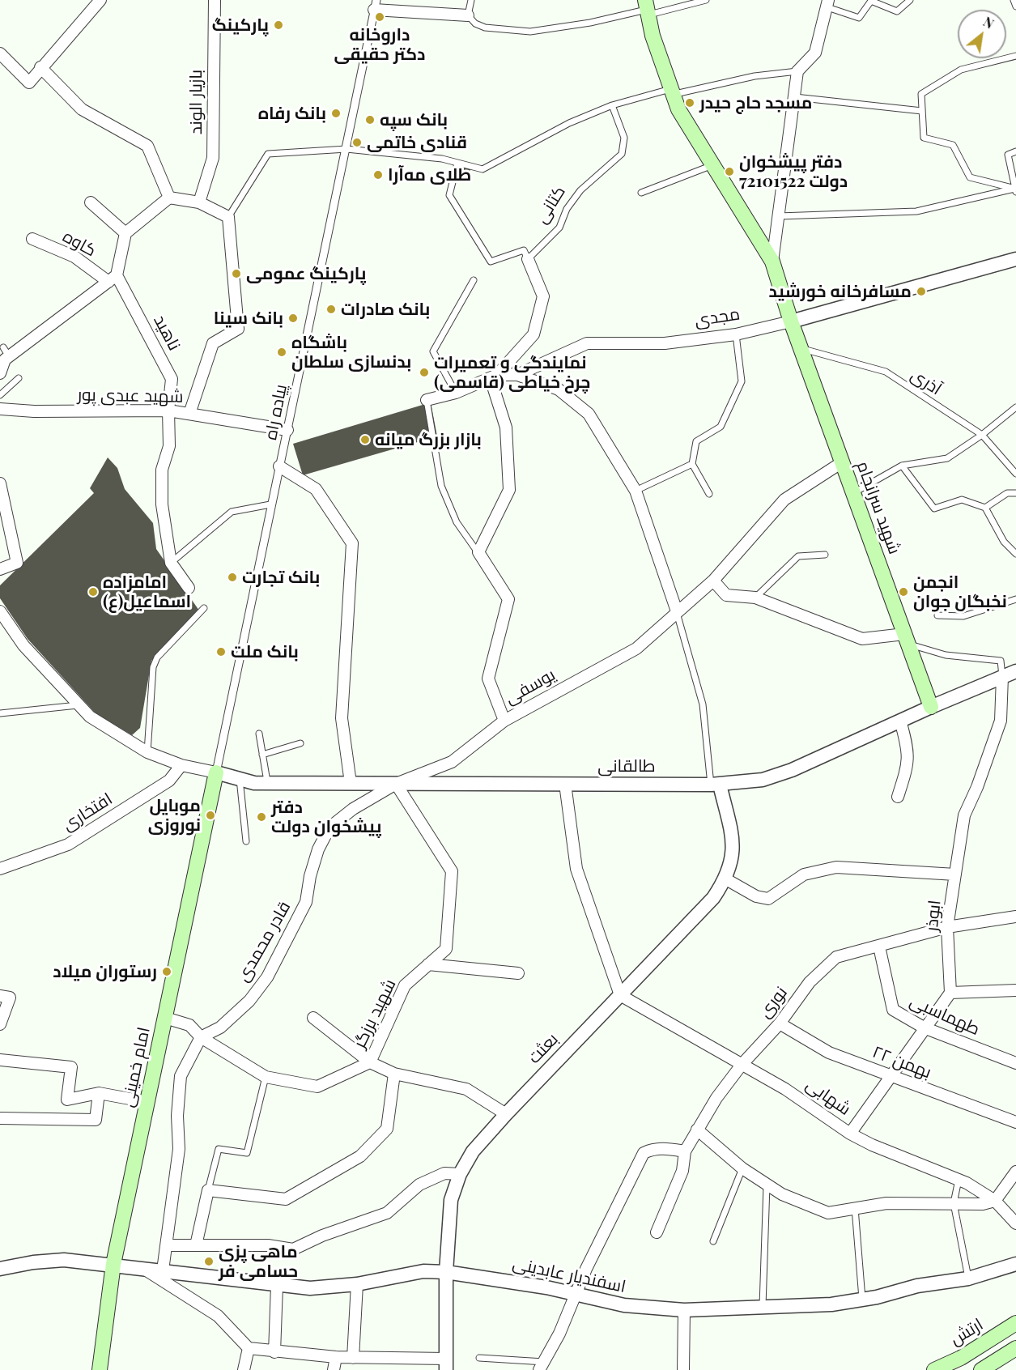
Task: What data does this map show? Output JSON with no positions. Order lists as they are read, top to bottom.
{
  "streets": {
    "main road": ["شهید سرانجام", "امام خمینی", "ارتش"],
    "street": [
      "بازیار الوند",
      "کاوه",
      "مجدی",
      "ناهید",
      "شهید عبدی پور",
      "پیاده راه",
      "یوسفی",
      "طالقانی",
      "افتخاری",
      "ابوذر",
      "قادر محمدی",
      "نوری",
      "شهید برزگر",
      "طهماسبی",
      "بعثت",
      "۲۲ بهمن",
      "شهابی",
      "اسفندیار عابدینی"
    ],
    "lane": ["کتانی", "آذری"]
  },
  "crossings": [
    ["کاوه", "ناهید"],
    ["مجدی", "شهید سرانجام"],
    ["ناهید", "شهید عبدی پور"],
    ["آذری", "شهید سرانجام"],
    ["شهید عبدی پور", "پیاده راه"],
    ["پیاده راه", "طالقانی"],
    ["پیاده راه", "امام خمینی"],
    ["شهید سرانجام", "یوسفی"],
    ["شهید سرانجام", "طالقانی"],
    ["یوسفی", "طالقانی"],
    ["یوسفی", "قادر محمدی"],
    ["یوسفی", "شهید برزگر"],
    ["طالقانی", "ابوذر"],
    ["طالقانی", "قادر محمدی"],
    ["طالقانی", "شهید برزگر"],
    ["طالقانی", "بعثت"],
    ["طالقانی", "امام خمینی"],
    ["ابوذر", "نوری"],
    ["قادر محمدی", "شهید برزگر"],
    ["نوری", "طهماسبی"],
    ["نوری", "۲۲ بهمن"],
    ["نوری", "شهابی"],
    ["شهید برزگر", "امام خمینی"],
    ["بعثت", "شهابی"],
    ["بعثت", "اسفندیار عابدینی"],
    ["امام خمینی", "اسفندیار عابدینی"]
  ],
  "places": [
    "داروخانه دکتر حقیقی",
    "پارکینگ",
    "مسجد حاج حیدر",
    "بانک رفاه",
    "بانک سپه",
    "قنادی خاتمی",
    "دفتر پیشخوان دولت 72101522",
    "طلای مه‌آرا",
    "پارکینگ عمومی",
    "مسافرخانه خورشید",
    "بانک صادرات",
    "بانک سینا",
    "باشگاه بدنسازی سلطان",
    "نمایندگی و تعمیرات چرخ خیاطی (قاسمی)",
    "بازار بزرگ میانه",
    "بانک تجارت",
    "امامزاده اسماعیل(ع)",
    "انجمن نخبگان جوان",
    "بانک ملت",
    "موبایل نوروزی",
    "دفتر پیشخوان دولت",
    "رستوران میلاد",
    "ماهی پزی حسامی فر"
  ],
  "north": "top right"
}
